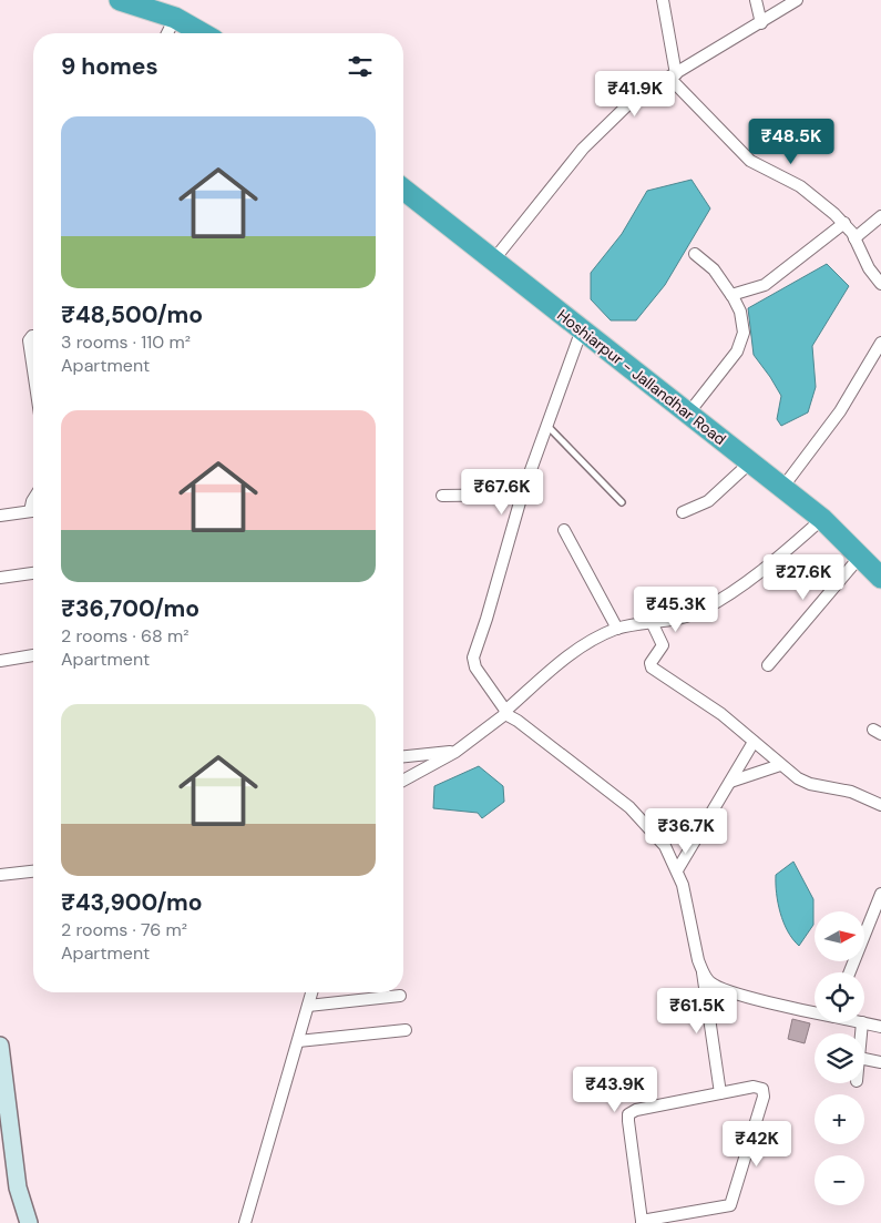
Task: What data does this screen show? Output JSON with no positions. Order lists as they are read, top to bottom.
{
  "streets": {
    "highway": ["Hoshiarpur - Jallandhar Road"]
  },
  "north": "right",
  "page": {
    "heading": "9 homes",
    "price": [
      "₹41.9K",
      "₹48.5K",
      "₹67.6K",
      "₹27.6K",
      "₹45.3K",
      "₹36.7K",
      "₹61.5K",
      "₹43.9K",
      "₹42K"
    ],
    "list": [
      {
        "name": "₹48,500/mo",
        "note": "3 rooms · 110 m² · Apartment"
      },
      {
        "name": "₹36,700/mo",
        "note": "2 rooms · 68 m² · Apartment"
      },
      {
        "name": "₹43,900/mo",
        "note": "2 rooms · 76 m² · Apartment"
      }
    ],
    "map_buttons": ["+", "−"]
  }
}
